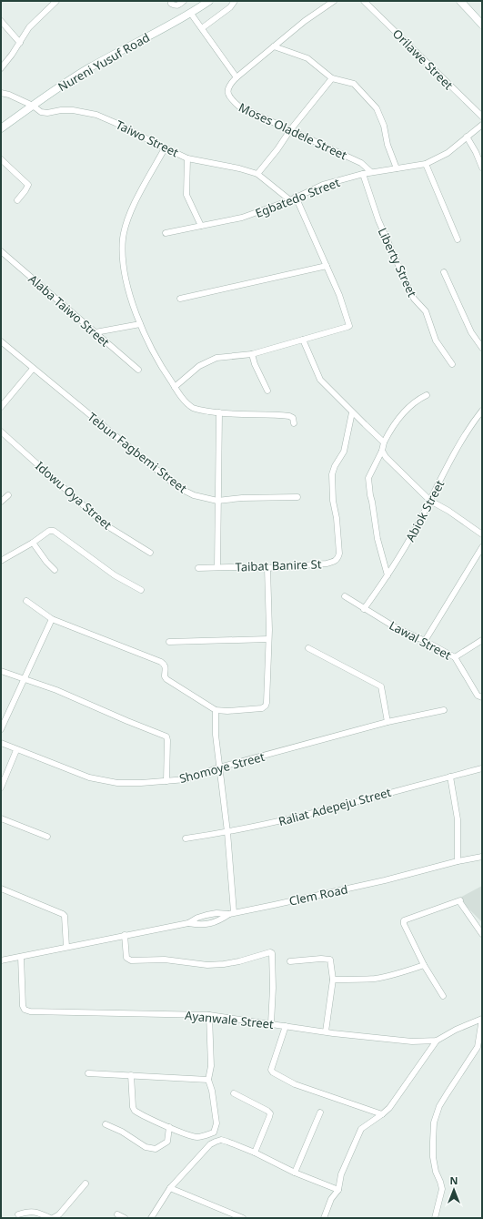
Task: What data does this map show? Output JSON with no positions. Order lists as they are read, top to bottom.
{
  "streets": {
    "street": [
      "Orilawe Street",
      "Nureni Yusuf Road",
      "Moses Oladele Street",
      "Taiwo Street",
      "Egbatedo Street",
      "Liberty Street",
      "Alaba Taiwo Street",
      "Tebun Fagbemi Street",
      "Idowu Oya Street",
      "Abiok Street",
      "Taibat Banire St",
      "Lawal Street",
      "Shomoye Street",
      "Raliat Adepeju Street",
      "Clem Road",
      "Ayanwale Street"
    ]
  },
  "crossings": [
    ["Nureni Yusuf Road", "Taiwo Street"],
    ["Moses Oladele Street", "Egbatedo Street"],
    ["Taiwo Street", "Egbatedo Street"],
    ["Egbatedo Street", "Liberty Street"],
    ["Abiok Street", "Lawal Street"],
    ["Clem Road", "Ayanwale Street"]
  ],
  "north": "top"
}
